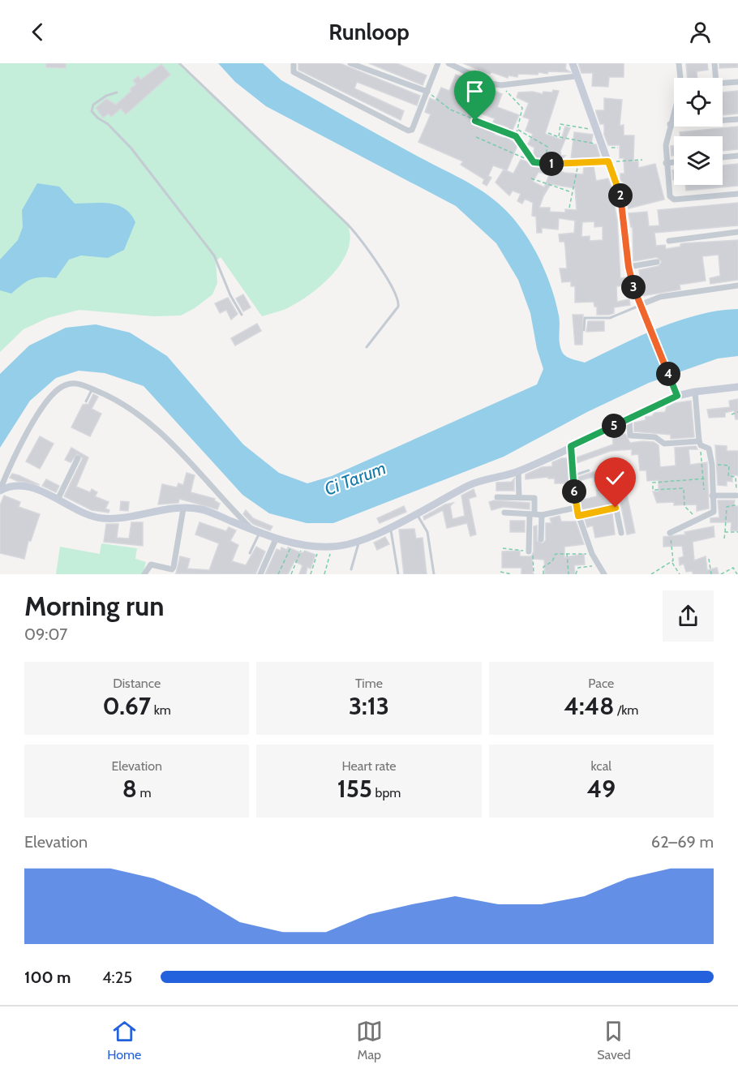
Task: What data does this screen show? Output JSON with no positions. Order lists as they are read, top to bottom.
{
  "water": ["Ci Tarum"],
  "page": {
    "header": "Runloop",
    "pins": [
      "1",
      "2",
      "3",
      "4",
      "5",
      "6"
    ],
    "heading": ["Morning run", "09:07"],
    "stats": [
      ["Distance", "0.67 km"],
      ["Time", "3:13"],
      ["Pace", "4:48 /km"],
      ["Elevation", "8 m"],
      ["Heart rate", "155 bpm"],
      ["kcal", "49"]
    ],
    "chart": ["Elevation", "62–69 m"],
    "list": [
      {
        "name": "100 m",
        "note": "4:25"
      }
    ],
    "tabs": ["Home", "Map", "Saved"]
  }
}
